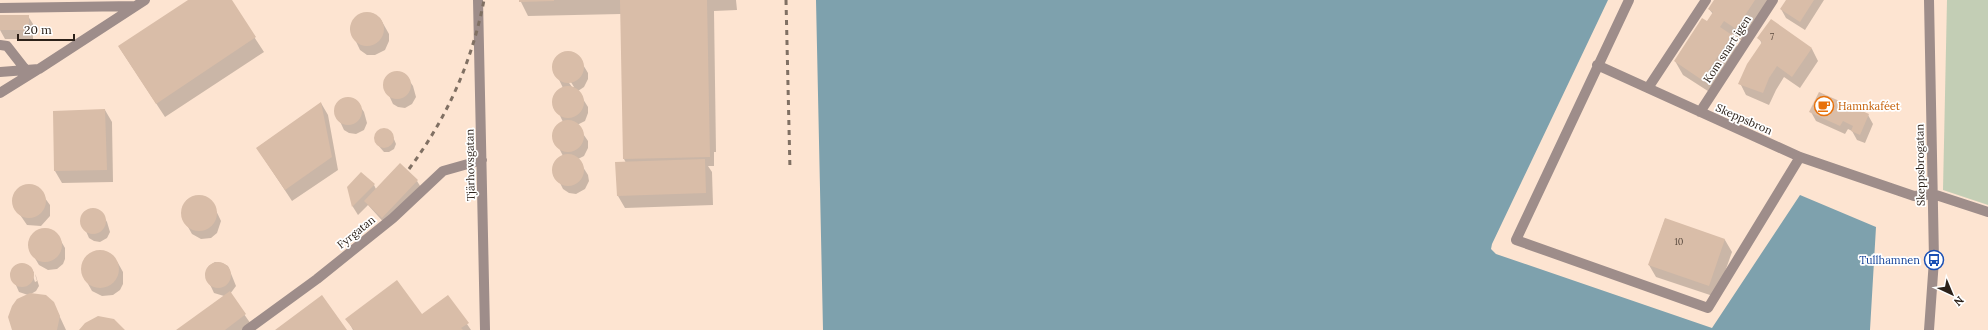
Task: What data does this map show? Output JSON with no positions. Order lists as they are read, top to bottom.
{
  "streets": {
    "street": [
      "Kom snart igen",
      "Skeppsbron",
      "Tjärhovsgatan",
      "Skeppsbrogatan",
      "Fyrgatan"
    ]
  },
  "crossings": [
    ["Kom snart igen", "Skeppsbron"],
    ["Skeppsbron", "Skeppsbrogatan"],
    ["Tjärhovsgatan", "Fyrgatan"]
  ],
  "places": {
    "cafe": ["Hamnkaféet"],
    "bus stop": ["Tullhamnen"]
  },
  "house_numbers": ["7", "10"],
  "scale_bar": "20 m",
  "north": "bottom right"
}
